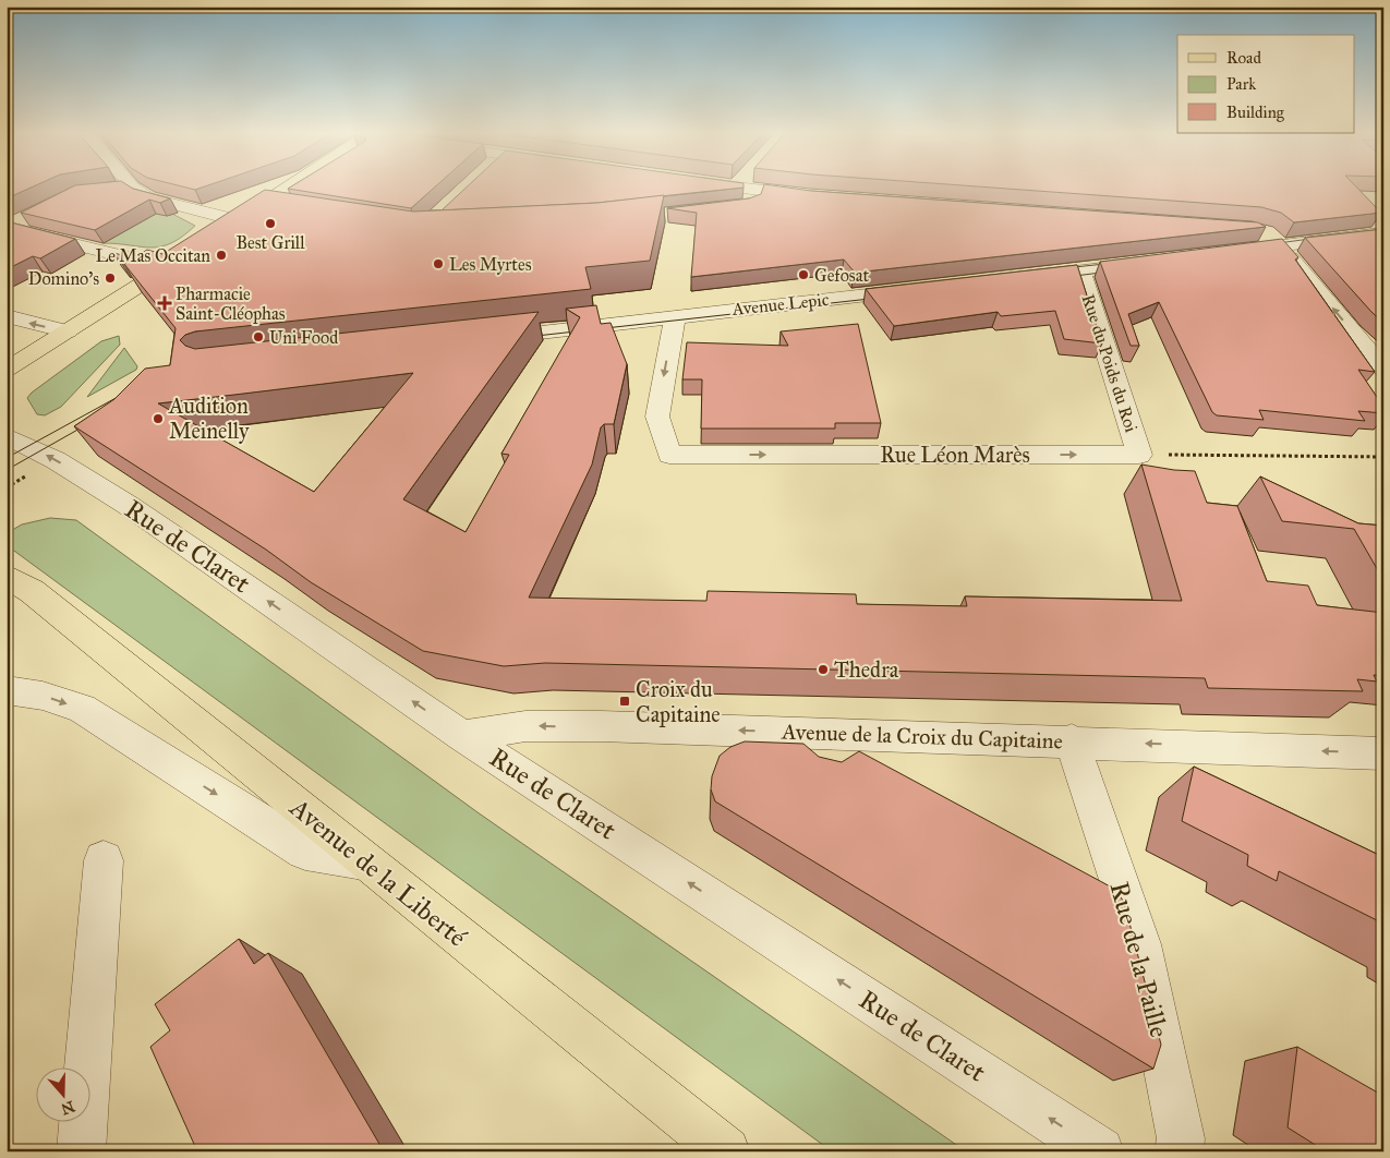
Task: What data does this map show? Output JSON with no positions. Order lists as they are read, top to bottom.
{
  "streets": {
    "main road": ["Avenue de la Liberté"],
    "street": [
      "Avenue Lepic",
      "Rue du Poids du Roi",
      "Rue Léon Marès",
      "Rue de Claret",
      "Avenue de la Croix du Capitaine",
      "Rue de la Paille"
    ]
  },
  "crossings": [
    ["Avenue Lepic", "Rue Léon Marès"],
    ["Rue du Poids du Roi", "Rue Léon Marès"],
    ["Rue de Claret", "Avenue de la Croix du Capitaine"],
    ["Avenue de la Croix du Capitaine", "Rue de la Paille"]
  ],
  "one_way": ["Avenue de la Croix du Capitaine"],
  "places": {
    "other": [
      "Best Grill",
      "Le Mas Occitan",
      "Les Myrtes",
      "Gefosat",
      "Domino's",
      "Uni Food",
      "Audition Meinelly",
      "Thedra"
    ],
    "health": ["Pharmacie Saint-Cléophas"],
    "transit": ["Croix du Capitaine"]
  },
  "legend": ["Road", "Park", "Building"],
  "north": "bottom"
}
